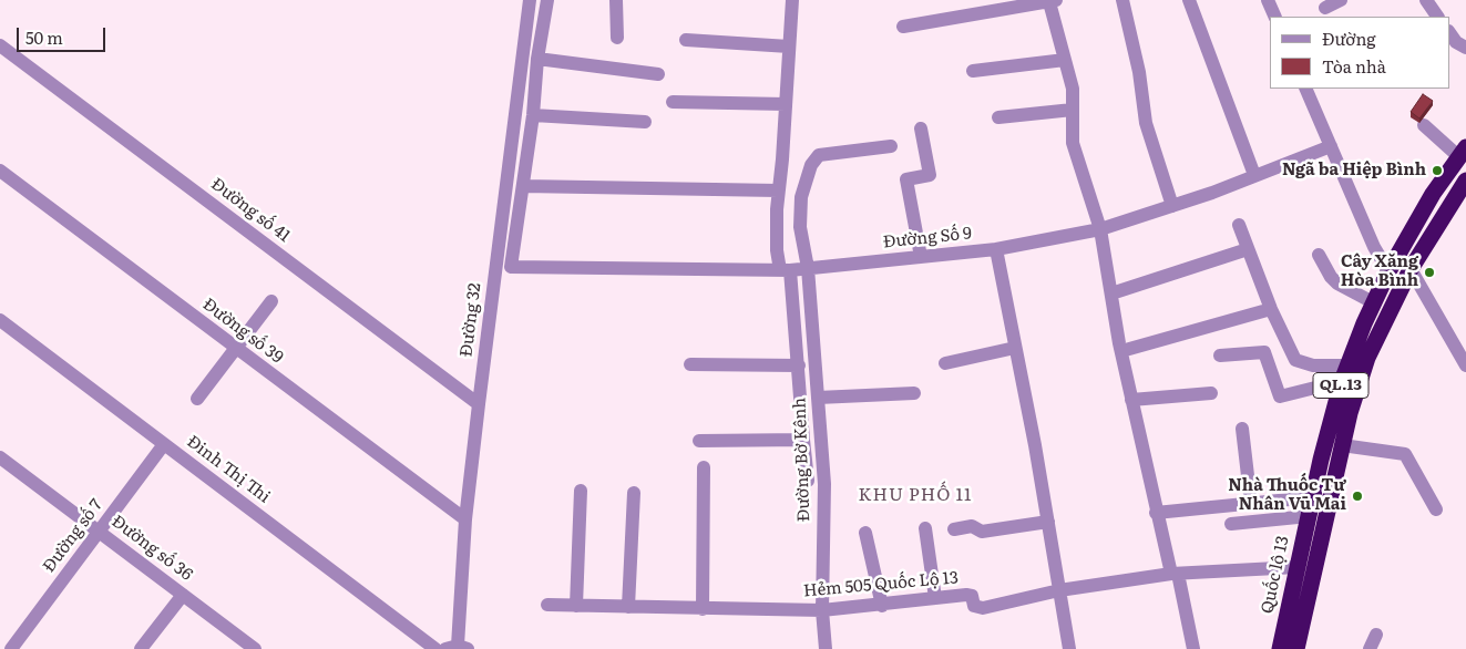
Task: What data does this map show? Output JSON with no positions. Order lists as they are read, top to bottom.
{
  "streets": {
    "highway": ["QL.13", "Quốc lộ 13"],
    "street": [
      "Đường số 41",
      "Đường Số 9",
      "Đường 32",
      "Đường số 39",
      "Đường Bờ Kênh",
      "Đinh Thị Thi",
      "Đường số 7",
      "Đường số 36",
      "Hẻm 505 Quốc Lộ 13"
    ]
  },
  "crossings": [
    ["Đường số 41", "Đường 32"],
    ["Đường Số 9", "Đường Bờ Kênh"],
    ["Đường 32", "Đường số 39"],
    ["Đường Bờ Kênh", "Hẻm 505 Quốc Lộ 13"],
    ["Đinh Thị Thi", "Đường số 7"],
    ["Đường số 7", "Đường số 36"],
    ["Quốc lộ 13", "Hẻm 505 Quốc Lộ 13"]
  ],
  "districts": ["KHU PHỐ 11"],
  "places": ["Ngã ba Hiệp Bình", "Cây Xăng Hòa Bình", "Nhà Thuốc Tư Nhân Vū Mai"],
  "legend": ["Đường", "Tòa nhà"],
  "scale_bar": "50 m"
}
